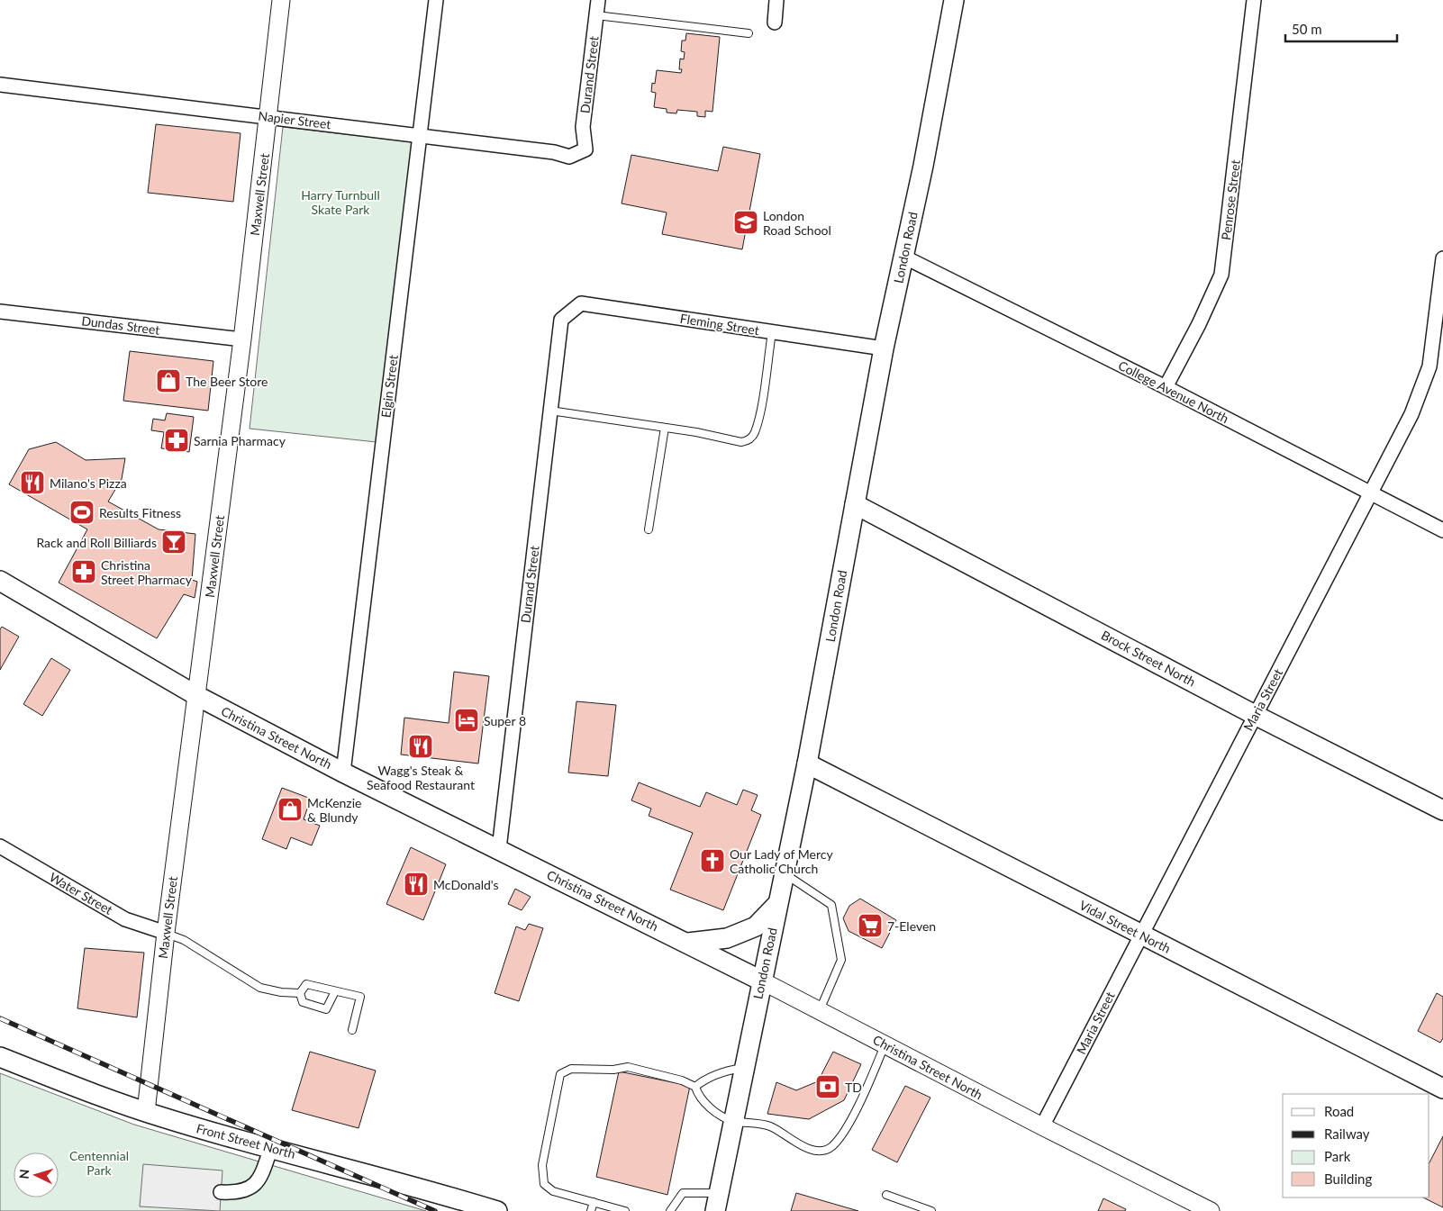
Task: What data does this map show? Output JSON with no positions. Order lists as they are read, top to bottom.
{
  "streets": {
    "main road": [
      "London Road",
      "Brock Street North",
      "Christina Street North",
      "Vidal Street North",
      "Front Street North"
    ],
    "street": [
      "Durand Street",
      "Napier Street",
      "Maxwell Street",
      "Penrose Street",
      "Fleming Street",
      "Dundas Street",
      "Elgin Street",
      "College Avenue North",
      "Maria Street",
      "Water Street"
    ]
  },
  "crossings": [
    ["Durand Street", "Napier Street"],
    ["Durand Street", "Fleming Street"],
    ["Durand Street", "Christina Street North"],
    ["Napier Street", "Maxwell Street"],
    ["Napier Street", "Elgin Street"],
    ["Maxwell Street", "Dundas Street"],
    ["Maxwell Street", "Christina Street North"],
    ["Maxwell Street", "Water Street"],
    ["Maxwell Street", "Front Street North"],
    ["Penrose Street", "College Avenue North"],
    ["London Road", "Fleming Street"],
    ["London Road", "College Avenue North"],
    ["London Road", "Brock Street North"],
    ["London Road", "Christina Street North"],
    ["London Road", "Vidal Street North"],
    ["Elgin Street", "Christina Street North"],
    ["College Avenue North", "Maria Street"],
    ["Brock Street North", "Maria Street"],
    ["Maria Street", "Christina Street North"],
    ["Maria Street", "Vidal Street North"]
  ],
  "parks": ["Harry Turnbull Skate Park", "Centennial Park"],
  "places": {
    "school or university": ["London Road School"],
    "shop": ["The Beer Store", "McKenzie & Blundy"],
    "pharmacy": ["Sarnia Pharmacy", "Christina Street Pharmacy"],
    "restaurant": ["Milano's Pizza", "Wagg's Steak & Seafood Restaurant", "McDonald's"],
    "sports": ["Results Fitness"],
    "bar": ["Rack and Roll Billiards"],
    "hotel": ["Super 8"],
    "church": ["Our Lady of Mercy Catholic Church"],
    "supermarket": ["7-Eleven"],
    "bank": ["TD"]
  },
  "legend": [
    "Road",
    "Railway",
    "Park",
    "Building"
  ],
  "scale_bar": "50 m",
  "north": "left"
}
